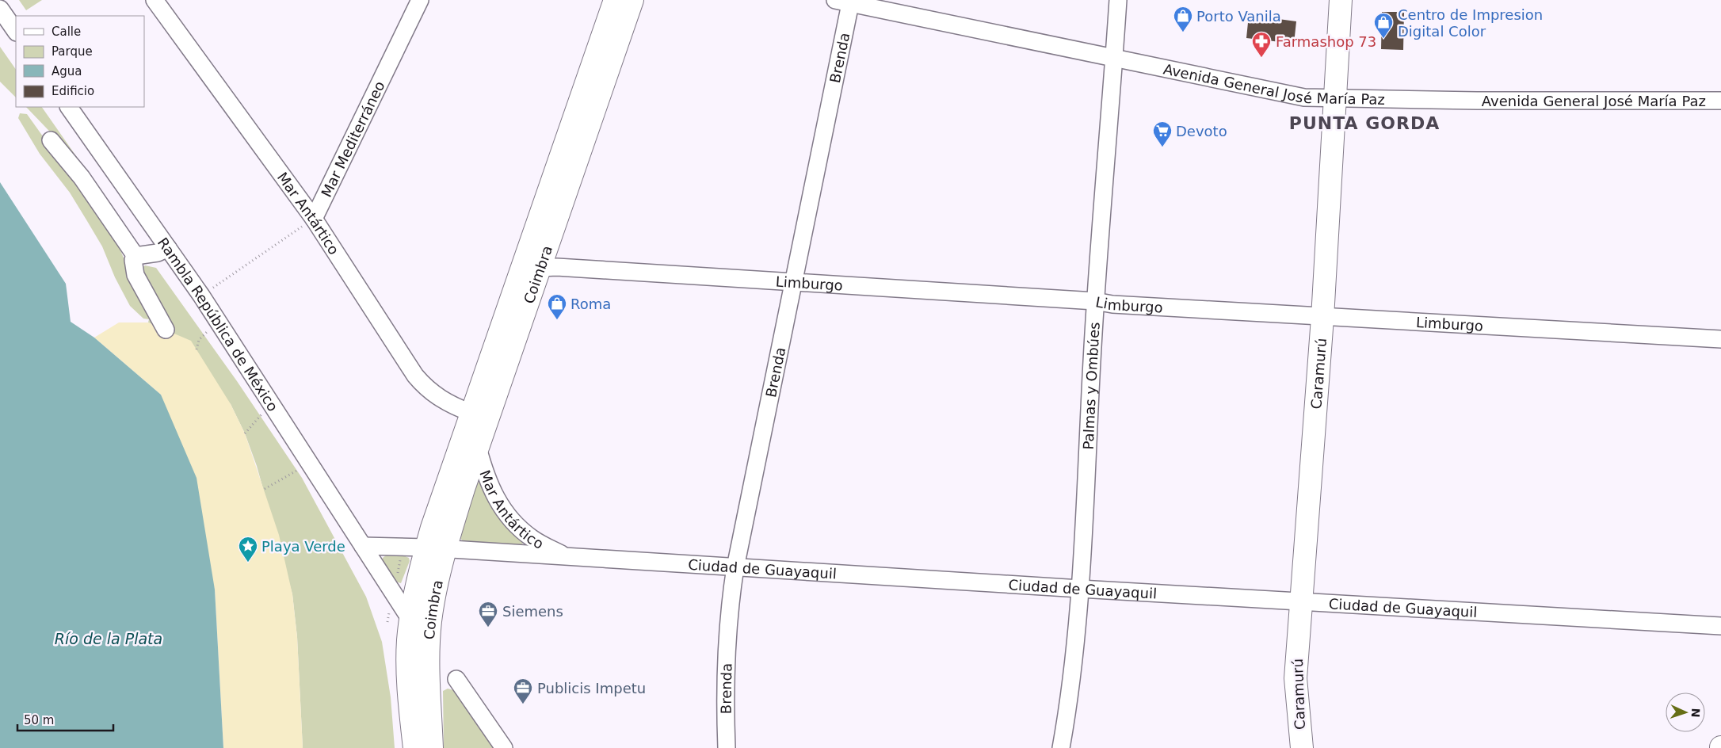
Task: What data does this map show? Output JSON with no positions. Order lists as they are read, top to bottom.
{
  "streets": {
    "main road": ["Coimbra", "Caramurú"],
    "street": [
      "Brenda",
      "Avenida General José María Paz",
      "Mar Mediterráneo",
      "Mar Antártico",
      "Limburgo",
      "Rambla República de México",
      "Palmas y Ombúes",
      "Ciudad de Guayaquil"
    ]
  },
  "crossings": [
    ["Brenda", "Avenida General José María Paz"],
    ["Brenda", "Limburgo"],
    ["Brenda", "Ciudad de Guayaquil"],
    ["Avenida General José María Paz", "Caramurú"],
    ["Avenida General José María Paz", "Palmas y Ombúes"],
    ["Mar Mediterráneo", "Mar Antártico"],
    ["Mar Antártico", "Coimbra"],
    ["Mar Antártico", "Ciudad de Guayaquil"],
    ["Coimbra", "Limburgo"],
    ["Coimbra", "Rambla República de México"],
    ["Coimbra", "Ciudad de Guayaquil"],
    ["Limburgo", "Caramurú"],
    ["Limburgo", "Palmas y Ombúes"],
    ["Caramurú", "Ciudad de Guayaquil"],
    ["Palmas y Ombúes", "Ciudad de Guayaquil"]
  ],
  "districts": ["PUNTA GORDA"],
  "water": ["Río de la Plata"],
  "places": {
    "shop": ["Porto Vanila", "Centro de Impresion Digital Color", "Roma"],
    "pharmacy": ["Farmashop 73"],
    "supermarket": ["Devoto"],
    "place": ["Playa Verde"],
    "office": ["Siemens", "Publicis Impetu"]
  },
  "legend": [
    "Calle",
    "Parque",
    "Agua",
    "Edificio"
  ],
  "scale_bar": "50 m",
  "north": "right"
}
